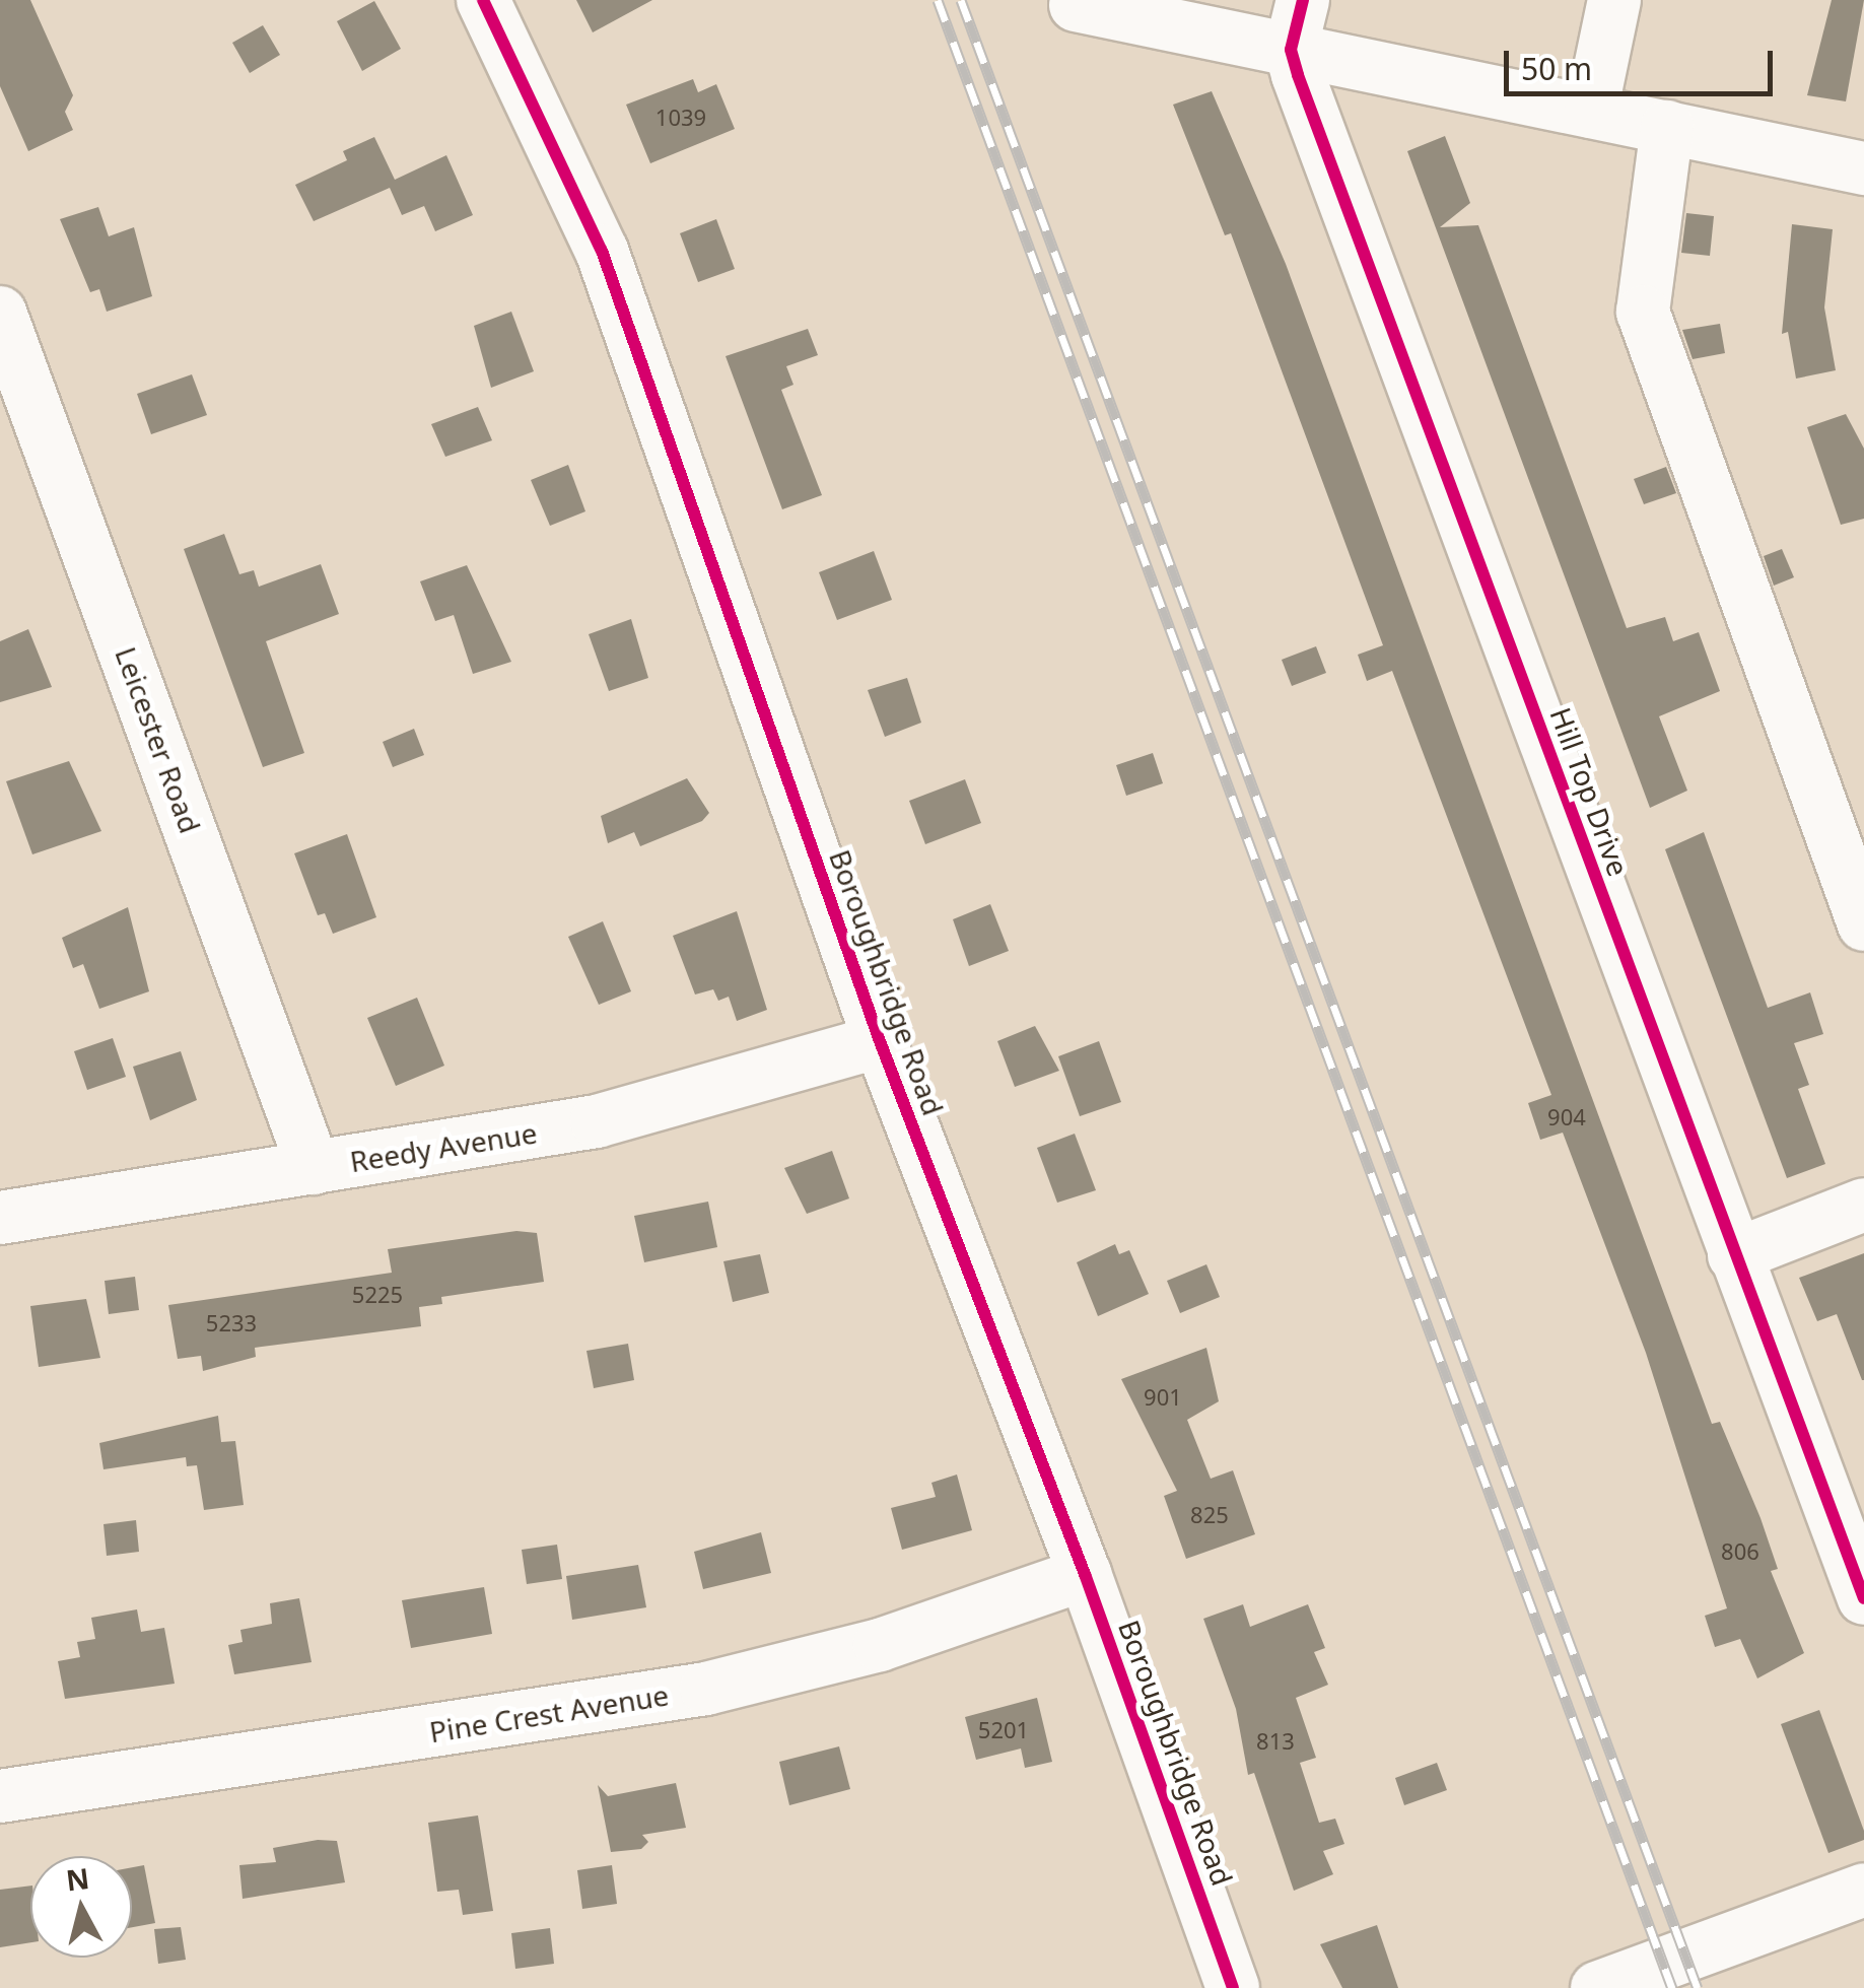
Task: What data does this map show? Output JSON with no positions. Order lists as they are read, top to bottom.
{
  "streets": {
    "street": [
      "Leicester Road",
      "Hill Top Drive",
      "Boroughbridge Road",
      "Reedy Avenue",
      "Pine Crest Avenue"
    ]
  },
  "crossings": [
    ["Leicester Road", "Reedy Avenue"],
    ["Boroughbridge Road", "Reedy Avenue"],
    ["Boroughbridge Road", "Pine Crest Avenue"]
  ],
  "house_numbers": [
    "1039",
    "904",
    "5225",
    "5233",
    "901",
    "825",
    "806",
    "5201",
    "813"
  ],
  "scale_bar": "50 m",
  "north": "top"
}
